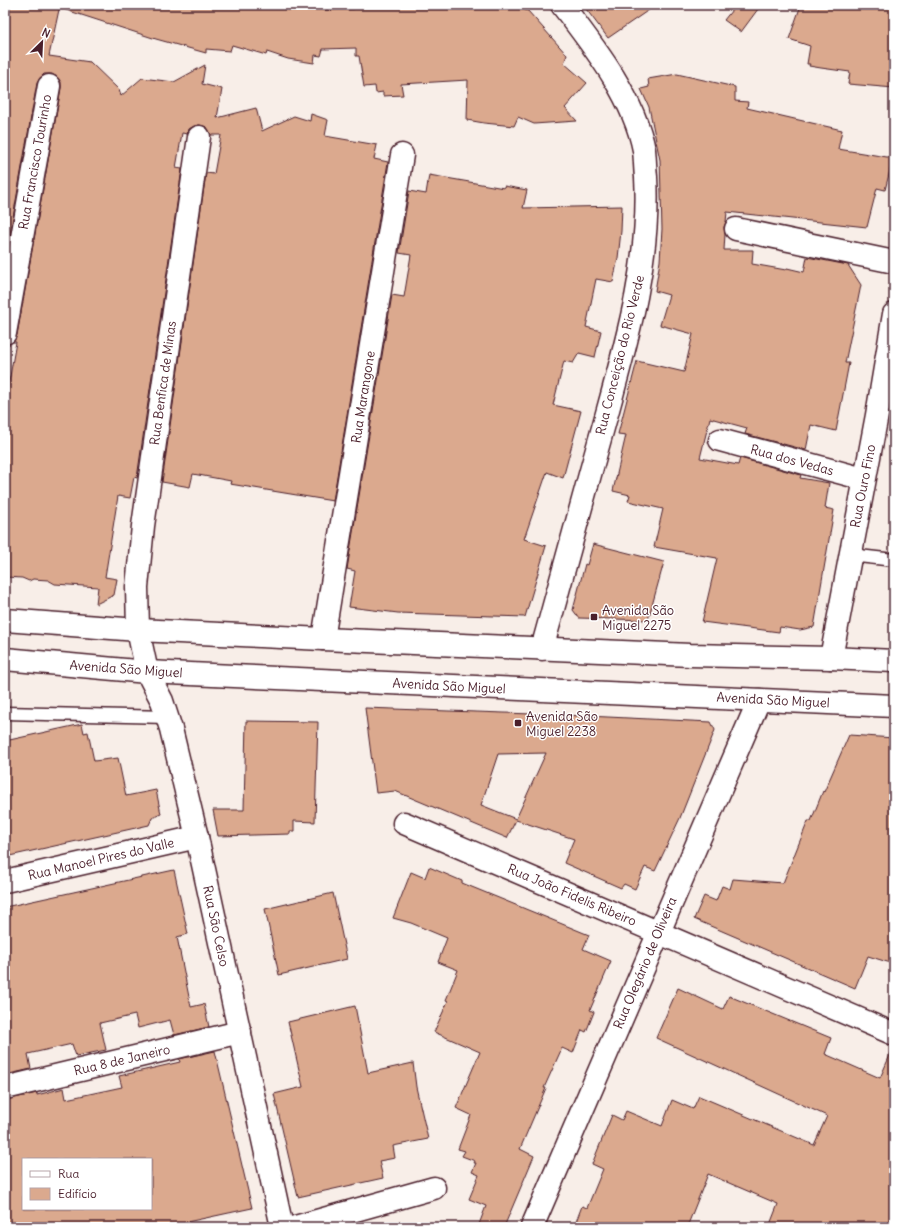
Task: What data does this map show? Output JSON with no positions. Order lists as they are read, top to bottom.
{
  "streets": {
    "street": [
      "Rua Francisco Tourinho",
      "Rua Conceição do Rio Verde",
      "Rua Benfica de Minas",
      "Rua Marangone",
      "Rua dos Vedas",
      "Rua Ouro Fino",
      "Avenida São Miguel",
      "Rua Manoel Pires do Valle",
      "Rua João Fidelis Ribeiro",
      "Rua São Celso",
      "Rua Olegário de Oliveira",
      "Rua 8 de Janeiro"
    ]
  },
  "crossings": [
    ["Rua Benfica de Minas", "Rua São Celso"],
    ["Rua dos Vedas", "Rua Ouro Fino"],
    ["Avenida São Miguel", "Rua São Celso"],
    ["Avenida São Miguel", "Rua Olegário de Oliveira"],
    ["Rua Manoel Pires do Valle", "Rua São Celso"],
    ["Rua João Fidelis Ribeiro", "Rua Olegário de Oliveira"],
    ["Rua São Celso", "Rua 8 de Janeiro"]
  ],
  "places": {
    "transit": ["Avenida São Miguel 2275", "Avenida São Miguel 2238"]
  },
  "legend": ["Rua", "Edifício"],
  "north": "top right"
}
